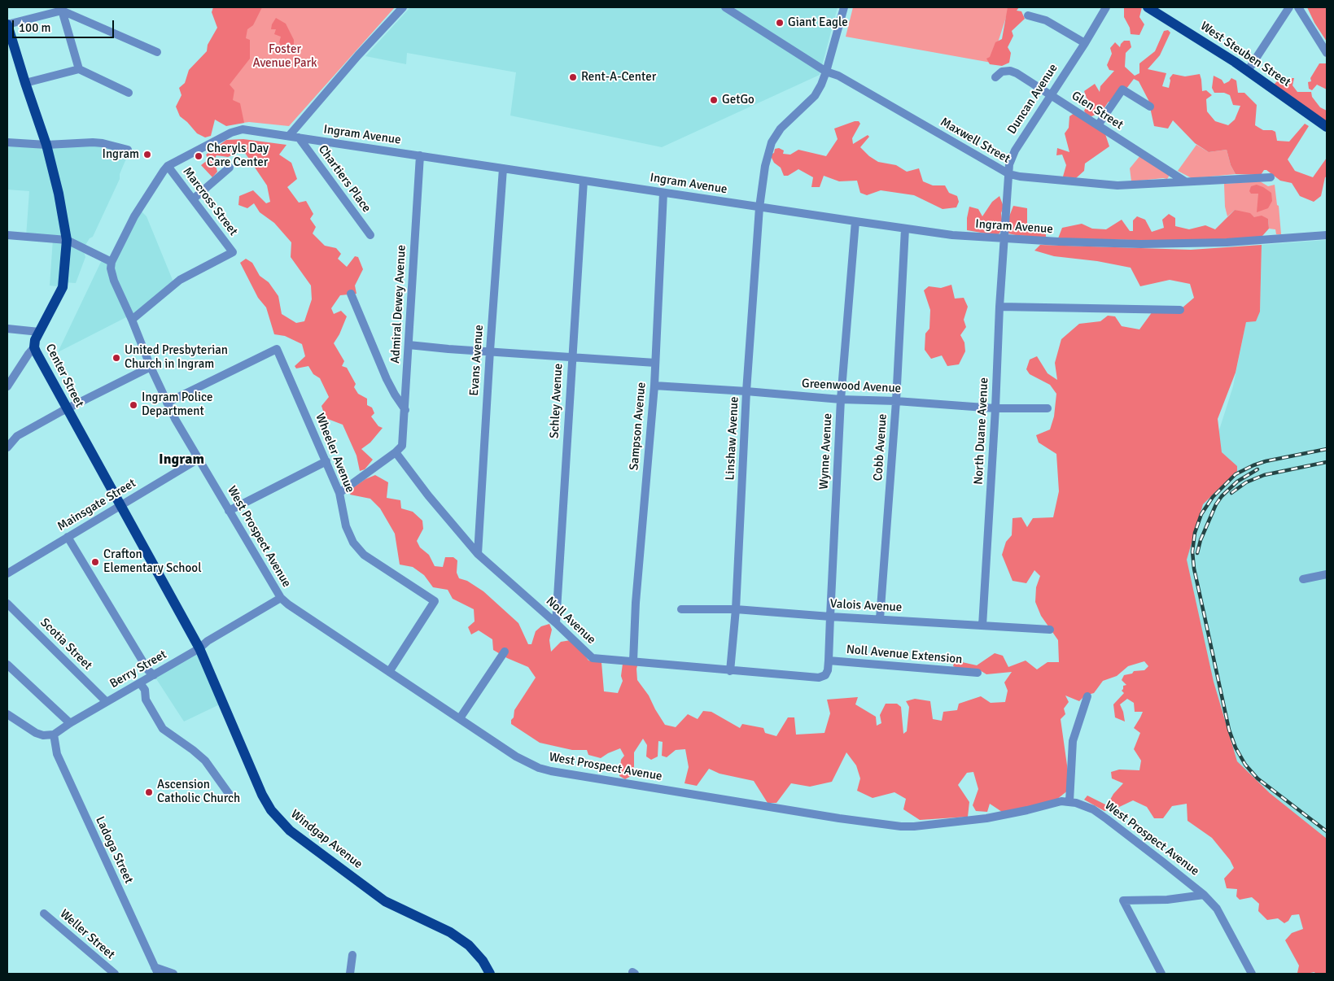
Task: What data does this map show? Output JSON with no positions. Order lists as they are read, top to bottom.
{
  "streets": {
    "main road": ["West Steuben Street", "Center Street", "Windgap Avenue"],
    "street": [
      "Duncan Avenue",
      "Glen Street",
      "Ingram Avenue",
      "Maxwell Street",
      "Chartiers Place",
      "Marcross Street",
      "Admiral Dewey Avenue",
      "Evans Avenue",
      "Greenwood Avenue",
      "Schley Avenue",
      "Sampson Avenue",
      "North Duane Avenue",
      "Linshaw Avenue",
      "Cobb Avenue",
      "Wynne Avenue",
      "Wheeler Avenue",
      "Mainsgate Street",
      "West Prospect Avenue",
      "Valois Avenue",
      "Noll Avenue",
      "Scotia Street",
      "Noll Avenue Extension",
      "Berry Street",
      "Ladoga Street",
      "Weller Street"
    ]
  },
  "crossings": [
    ["Duncan Avenue", "Glen Street"],
    ["Duncan Avenue", "Ingram Avenue"],
    ["Duncan Avenue", "Maxwell Street"],
    ["Duncan Avenue", "North Duane Avenue"],
    ["Glen Street", "Maxwell Street"],
    ["Ingram Avenue", "Chartiers Place"],
    ["Ingram Avenue", "Marcross Street"],
    ["Ingram Avenue", "Admiral Dewey Avenue"],
    ["Ingram Avenue", "Evans Avenue"],
    ["Ingram Avenue", "Schley Avenue"],
    ["Ingram Avenue", "Sampson Avenue"],
    ["Ingram Avenue", "North Duane Avenue"],
    ["Ingram Avenue", "Linshaw Avenue"],
    ["Ingram Avenue", "Cobb Avenue"],
    ["Ingram Avenue", "Wynne Avenue"],
    ["Ingram Avenue", "West Prospect Avenue"],
    ["Maxwell Street", "Linshaw Avenue"],
    ["Marcross Street", "West Prospect Avenue"],
    ["Admiral Dewey Avenue", "Noll Avenue"],
    ["Evans Avenue", "Noll Avenue"],
    ["Center Street", "Mainsgate Street"],
    ["Center Street", "Berry Street"],
    ["Center Street", "Windgap Avenue"],
    ["Greenwood Avenue", "Sampson Avenue"],
    ["Greenwood Avenue", "North Duane Avenue"],
    ["Greenwood Avenue", "Linshaw Avenue"],
    ["Greenwood Avenue", "Cobb Avenue"],
    ["Greenwood Avenue", "Wynne Avenue"],
    ["Schley Avenue", "Noll Avenue"],
    ["Sampson Avenue", "Noll Avenue"],
    ["North Duane Avenue", "Valois Avenue"],
    ["Linshaw Avenue", "Valois Avenue"],
    ["Linshaw Avenue", "Noll Avenue"],
    ["Cobb Avenue", "Valois Avenue"],
    ["Wynne Avenue", "Valois Avenue"],
    ["Wynne Avenue", "Noll Avenue"],
    ["Wynne Avenue", "Noll Avenue Extension"],
    ["Wheeler Avenue", "West Prospect Avenue"],
    ["Mainsgate Street", "West Prospect Avenue"],
    ["West Prospect Avenue", "Berry Street"],
    ["Scotia Street", "Berry Street"],
    ["Berry Street", "Windgap Avenue"],
    ["Berry Street", "Ladoga Street"]
  ],
  "districts": ["Ingram"],
  "parks": ["Foster Avenue Park"],
  "places": [
    "Giant Eagle",
    "Rent-A-Center",
    "GetGo",
    "Ingram",
    "Cheryls Day Care Center",
    "United Presbyterian Church in Ingram",
    "Ingram Police Department",
    "Crafton Elementary School",
    "Ascension Catholic Church"
  ],
  "scale_bar": "100 m"
}
